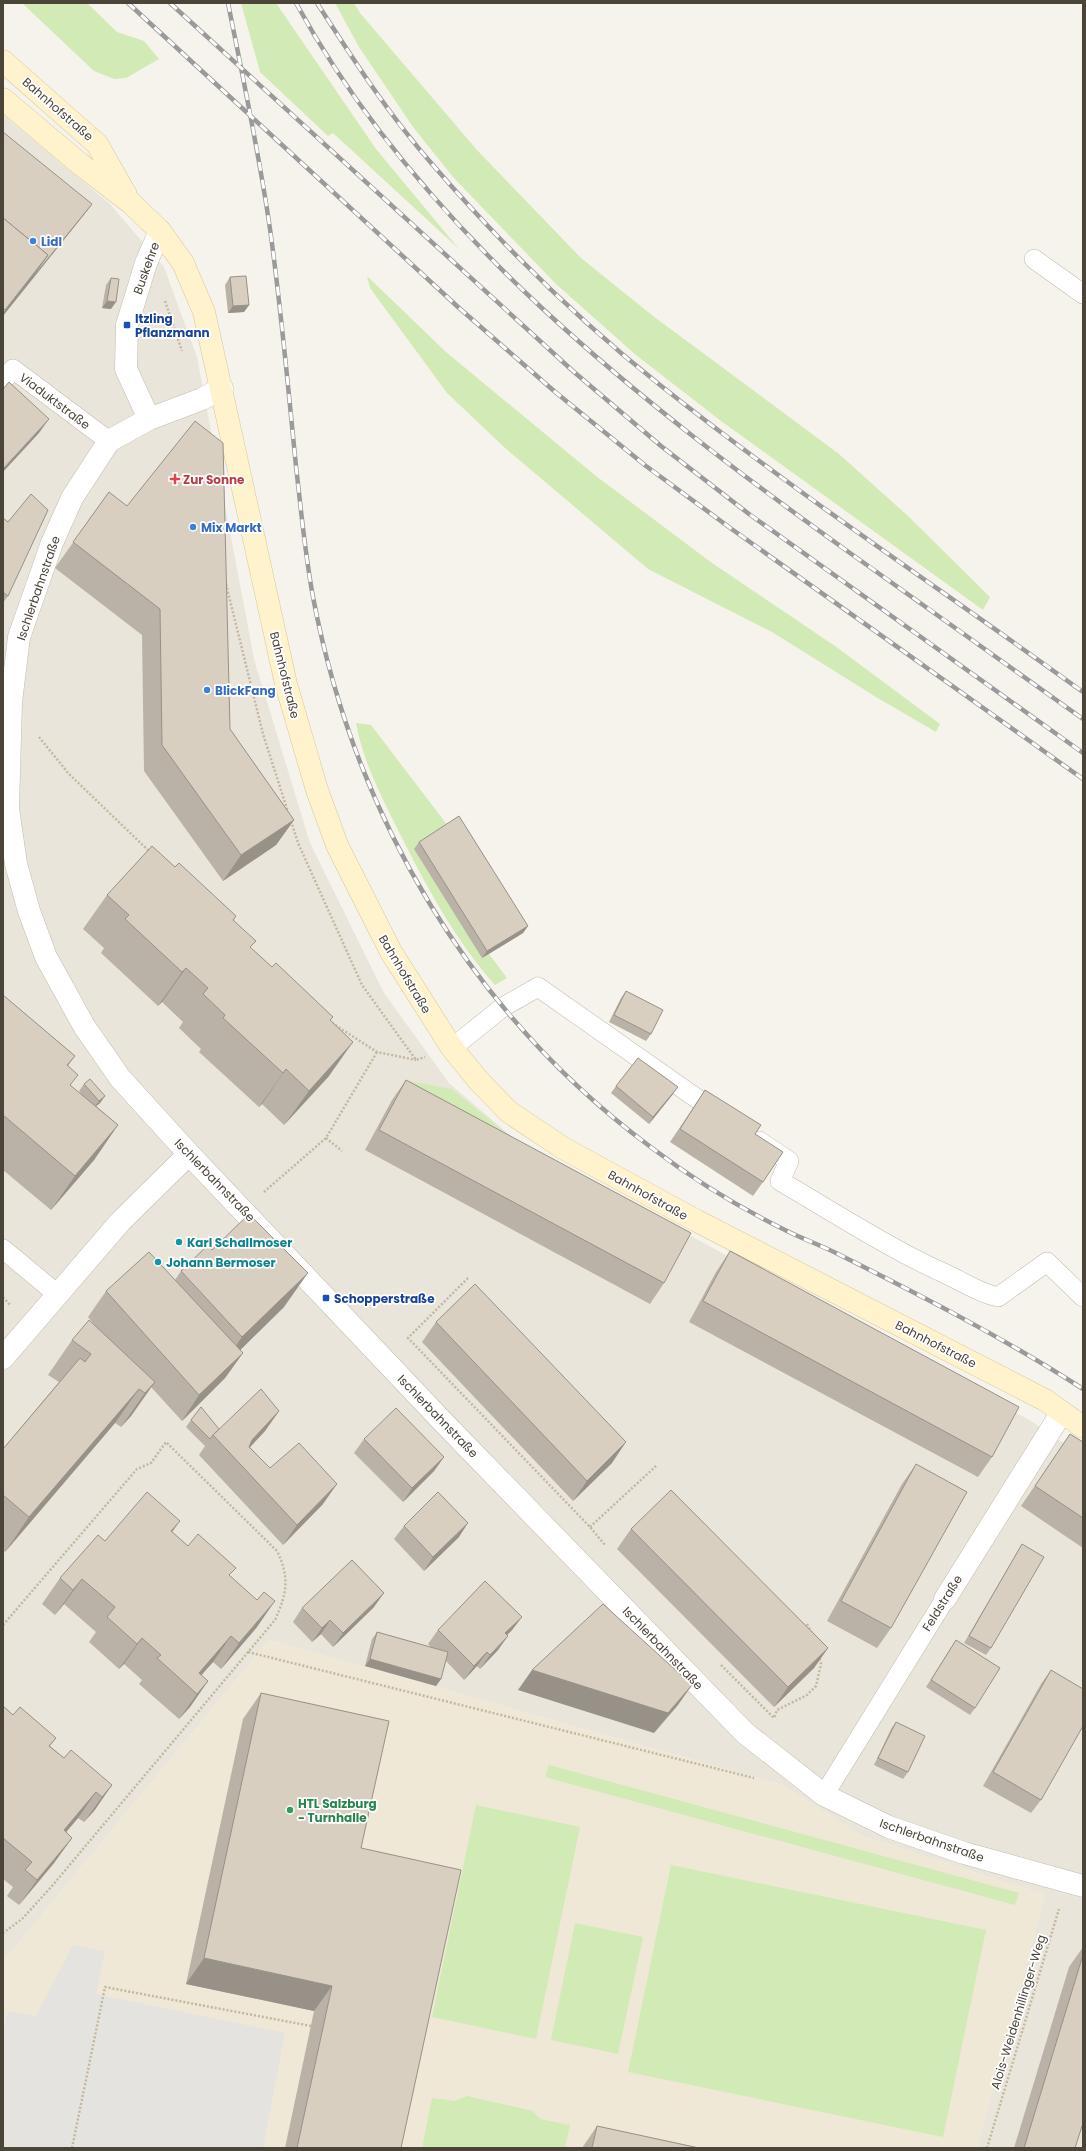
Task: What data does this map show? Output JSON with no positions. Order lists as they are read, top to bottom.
{
  "streets": {
    "main road": ["Bahnhofstraße"],
    "street": ["Buskehre", "Ischlerbahnstraße", "Feldstraße"],
    "lane": ["Viaduktstraße"],
    "path": ["Alois-Weidenhillinger-Weg"]
  },
  "crossings": [
    ["Bahnhofstraße", "Buskehre"],
    ["Bahnhofstraße", "Ischlerbahnstraße"],
    ["Bahnhofstraße", "Feldstraße"],
    ["Buskehre", "Ischlerbahnstraße"],
    ["Viaduktstraße", "Ischlerbahnstraße"],
    ["Ischlerbahnstraße", "Feldstraße"],
    ["Ischlerbahnstraße", "Alois-Weidenhillinger-Weg"]
  ],
  "places": {
    "other": [
      "Lidl",
      "Mix Markt",
      "BlickFang",
      "Karl Schallmoser",
      "Johann Bermoser",
      "HTL Salzburg - Turnhalle"
    ],
    "transit": ["Itzling Pflanzmann", "Schopperstraße"],
    "health": ["Zur Sonne"]
  }
}
